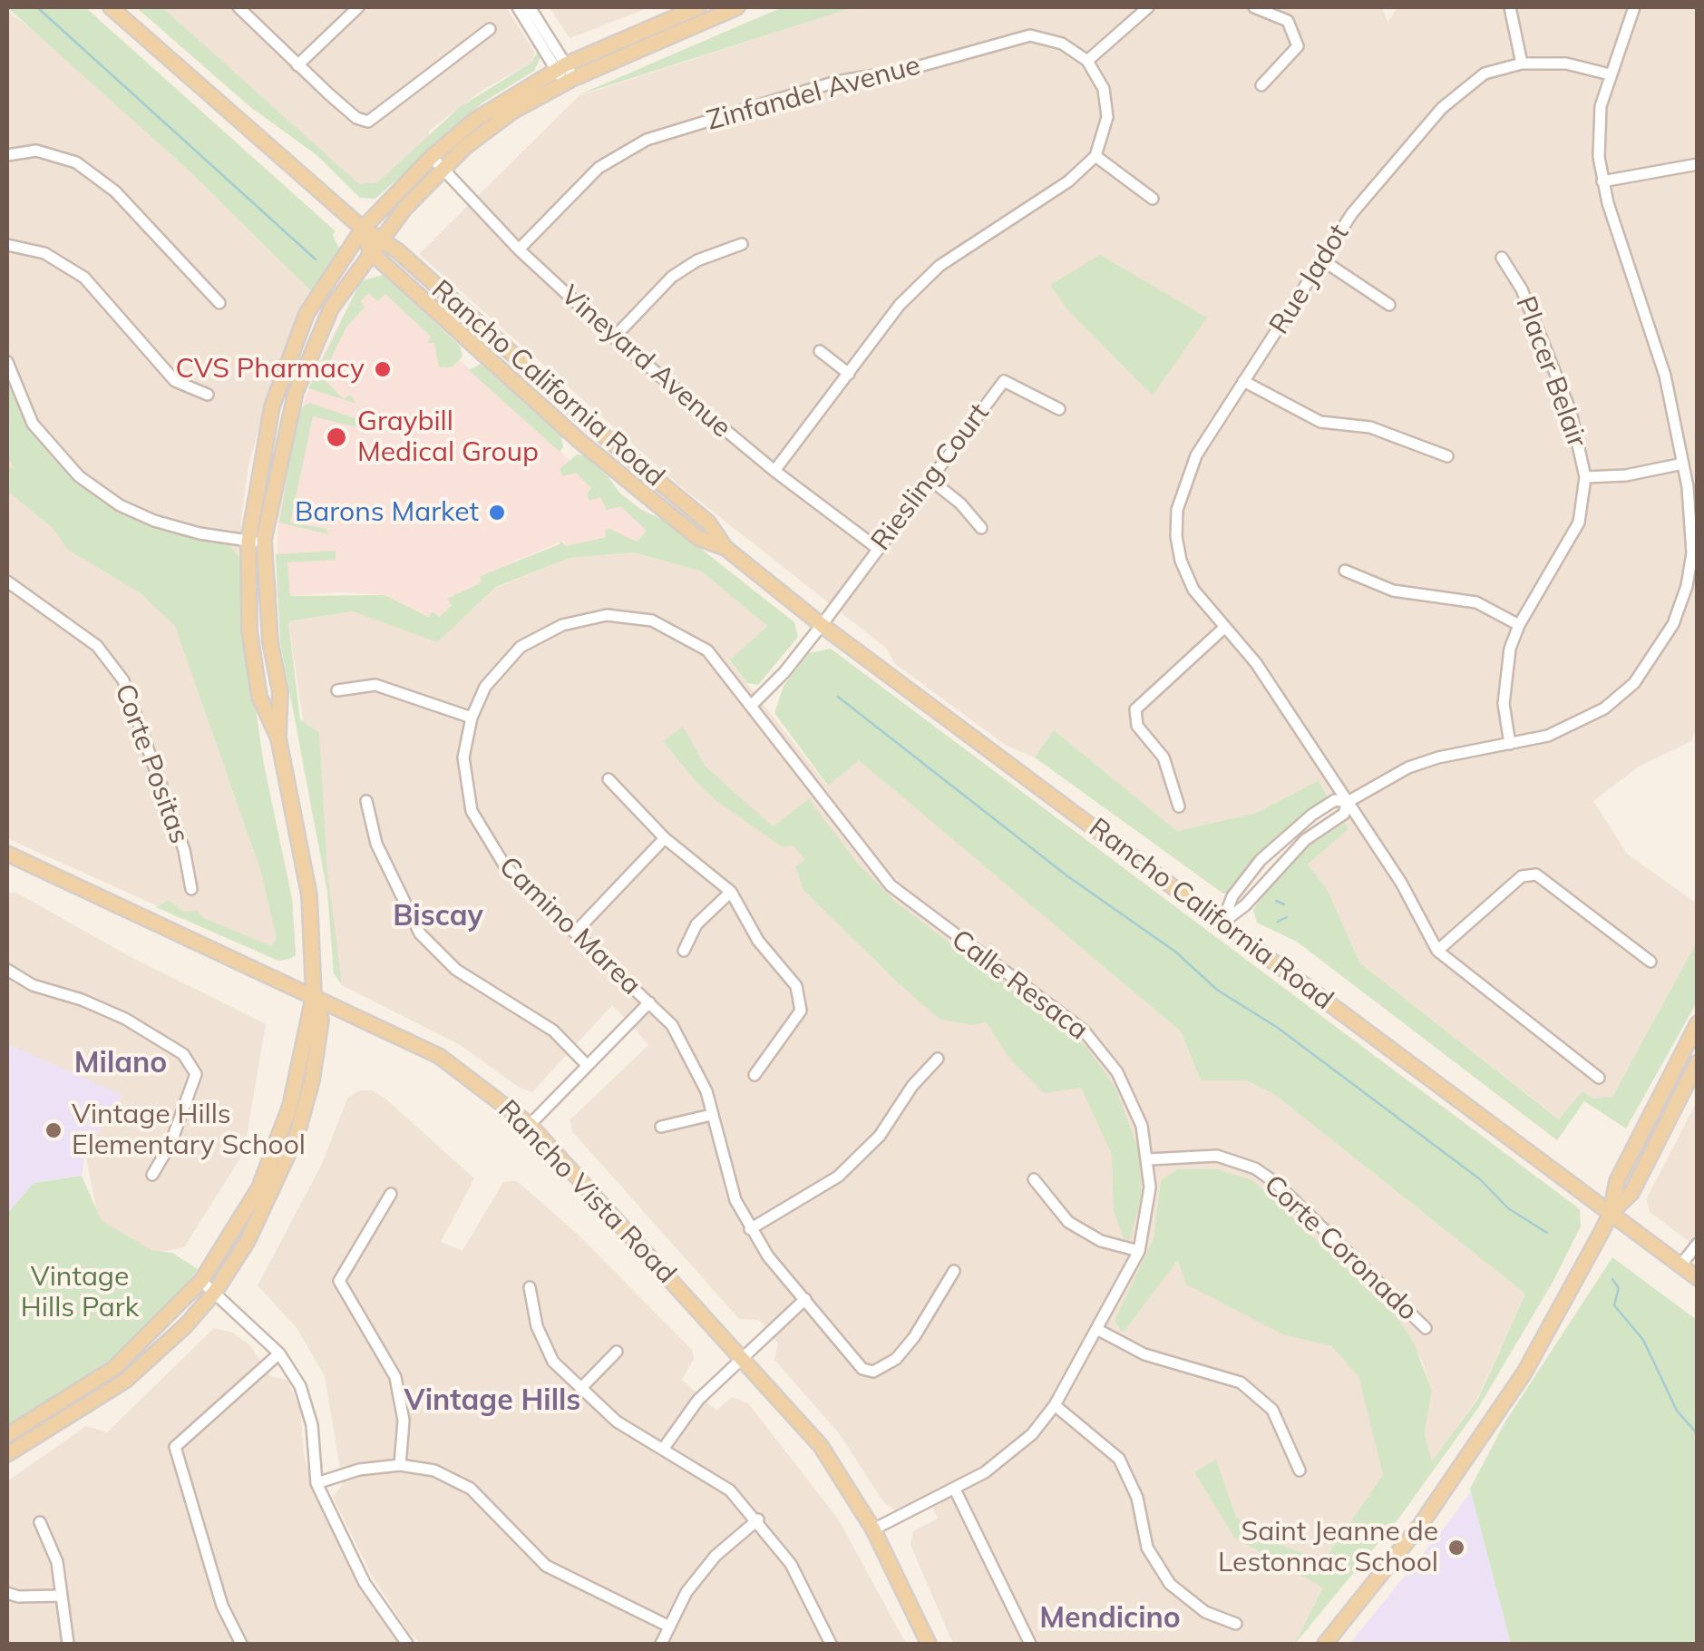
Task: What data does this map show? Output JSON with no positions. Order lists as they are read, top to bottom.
{
  "streets": {
    "main road": ["Rancho California Road", "Rancho Vista Road"],
    "street": [
      "Zinfandel Avenue",
      "Rue Jadot",
      "Vineyard Avenue",
      "Placer Belair",
      "Riesling Court",
      "Corte Positas",
      "Camino Marea",
      "Calle Resaca",
      "Corte Coronado"
    ]
  },
  "crossings": [
    ["Zinfandel Avenue", "Vineyard Avenue"],
    ["Vineyard Avenue", "Riesling Court"],
    ["Rancho California Road", "Riesling Court"],
    ["Riesling Court", "Camino Marea"],
    ["Riesling Court", "Calle Resaca"],
    ["Camino Marea", "Calle Resaca"],
    ["Calle Resaca", "Rancho Vista Road"],
    ["Calle Resaca", "Corte Coronado"]
  ],
  "districts": [
    "Biscay",
    "Milano",
    "Vintage Hills",
    "Mendicino"
  ],
  "parks": ["Vintage Hills Park"],
  "places": [
    "CVS Pharmacy",
    "Graybill Medical Group",
    "Barons Market",
    "Vintage Hills Elementary School",
    "Saint Jeanne de Lestonnac School"
  ]
}
